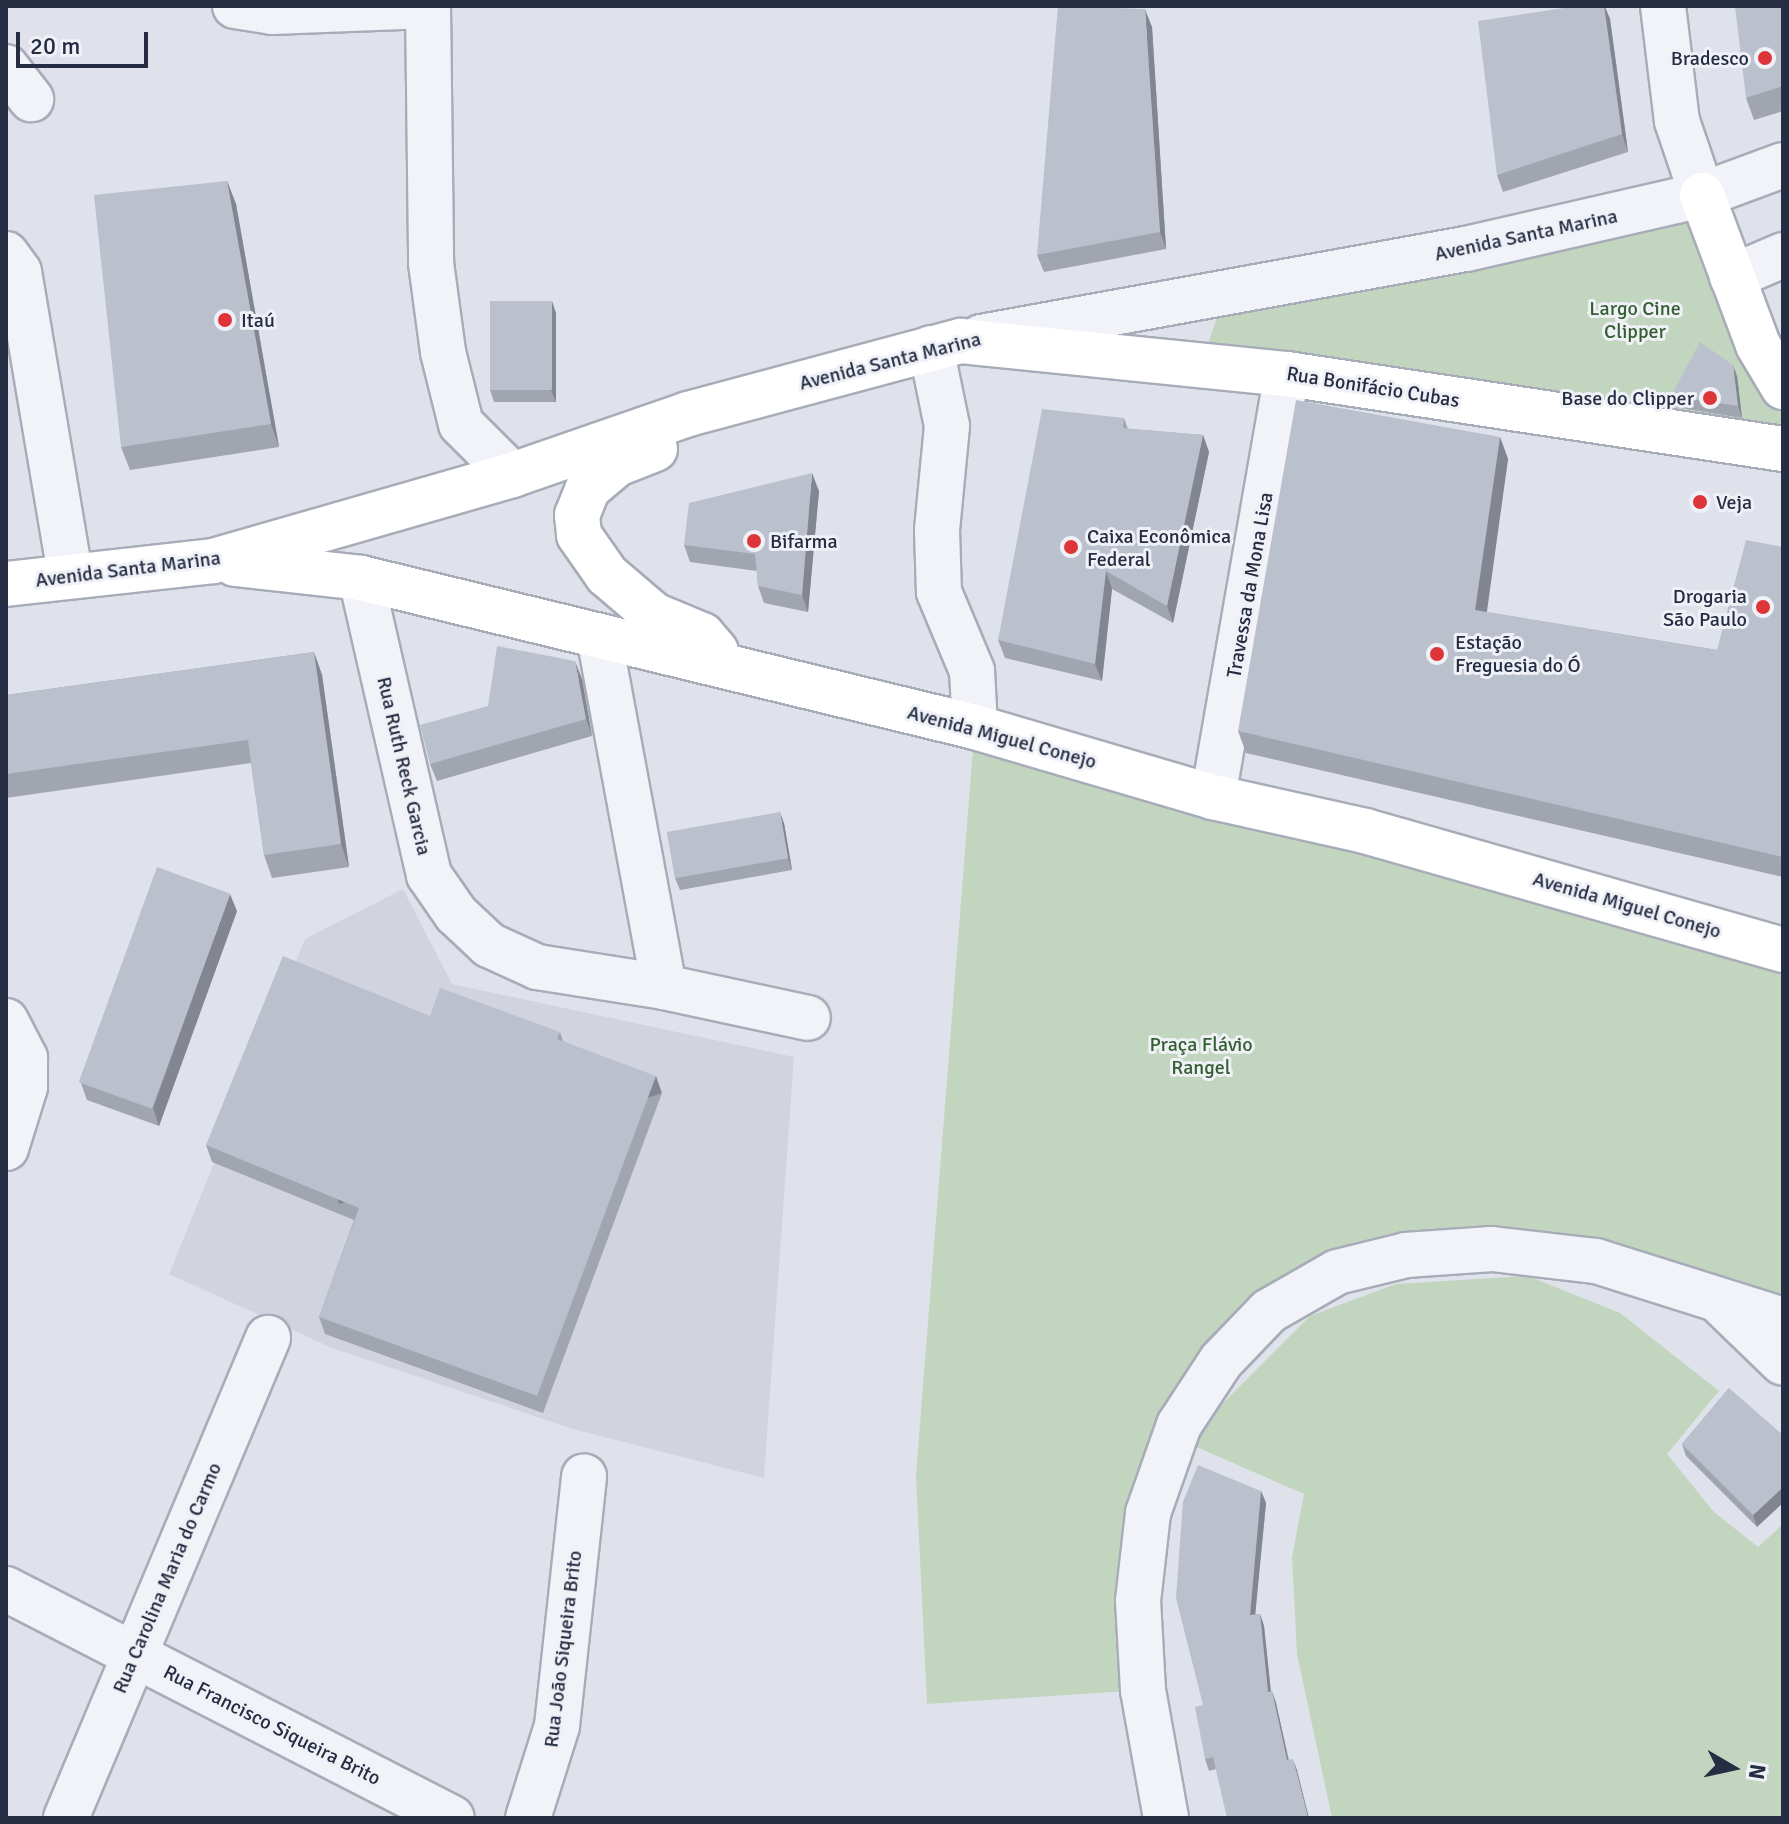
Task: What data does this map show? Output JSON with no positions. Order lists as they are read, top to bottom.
{
  "streets": {
    "main road": ["Avenida Santa Marina", "Rua Bonifácio Cubas", "Avenida Miguel Conejo"],
    "street": [
      "Travessa da Mona Lisa",
      "Rua Ruth Reck Garcia",
      "Rua Carolina Maria do Carmo",
      "Rua João Siqueira Brito",
      "Rua Francisco Siqueira Brito"
    ]
  },
  "crossings": [
    ["Avenida Santa Marina", "Rua Bonifácio Cubas"],
    ["Avenida Santa Marina", "Avenida Miguel Conejo"],
    ["Rua Bonifácio Cubas", "Travessa da Mona Lisa"],
    ["Travessa da Mona Lisa", "Avenida Miguel Conejo"],
    ["Avenida Miguel Conejo", "Rua Ruth Reck Garcia"],
    ["Rua Carolina Maria do Carmo", "Rua Francisco Siqueira Brito"]
  ],
  "parks": ["Largo Cine Clipper", "Praça Flávio Rangel"],
  "places": [
    "Bradesco",
    "Itaú",
    "Base do Clipper",
    "Veja",
    "Bifarma",
    "Caixa Econômica Federal",
    "Drogaria São Paulo",
    "Estação Freguesia do Ó"
  ],
  "scale_bar": "20 m",
  "north": "right"
}
